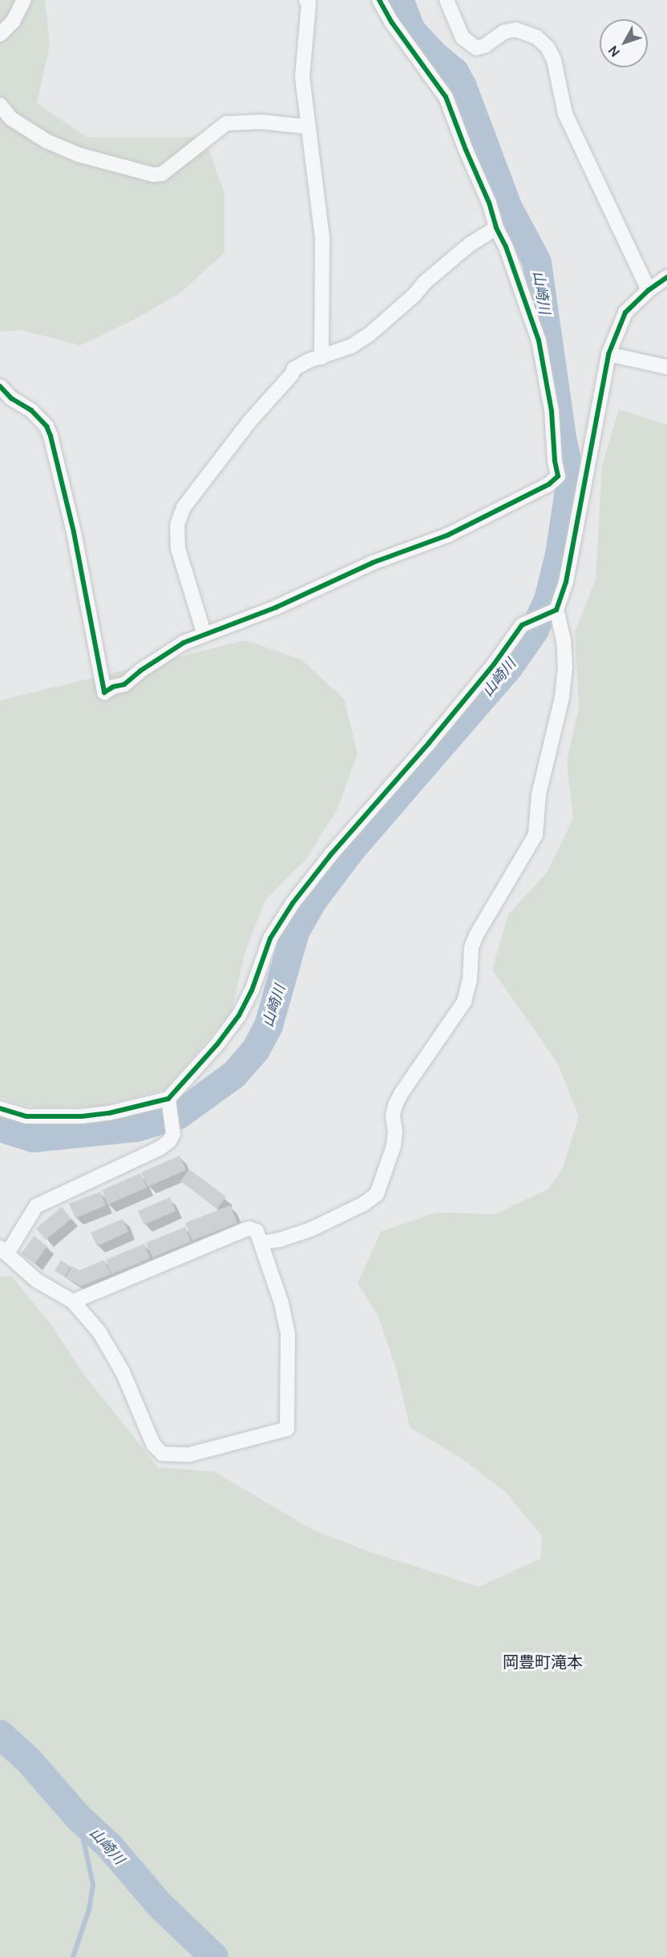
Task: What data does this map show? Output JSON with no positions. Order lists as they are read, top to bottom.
{
  "districts": ["岡豊町滝本"],
  "water": ["山崎川"],
  "north": "bottom left"
}
